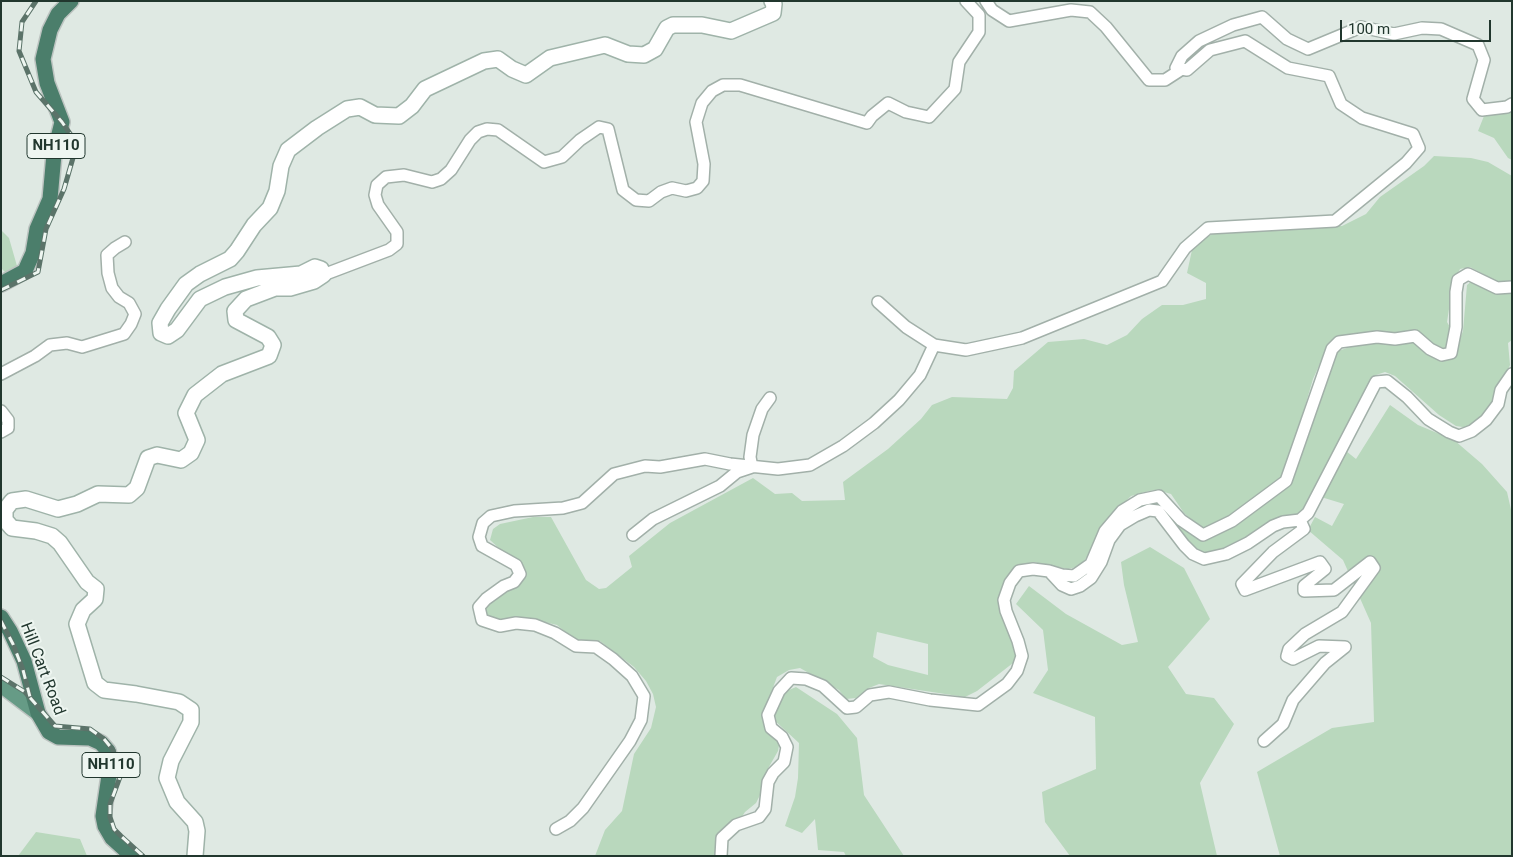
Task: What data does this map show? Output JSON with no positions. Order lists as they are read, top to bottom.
{
  "streets": {
    "highway": ["NH110", "Hill Cart Road"]
  },
  "scale_bar": "100 m"
}
